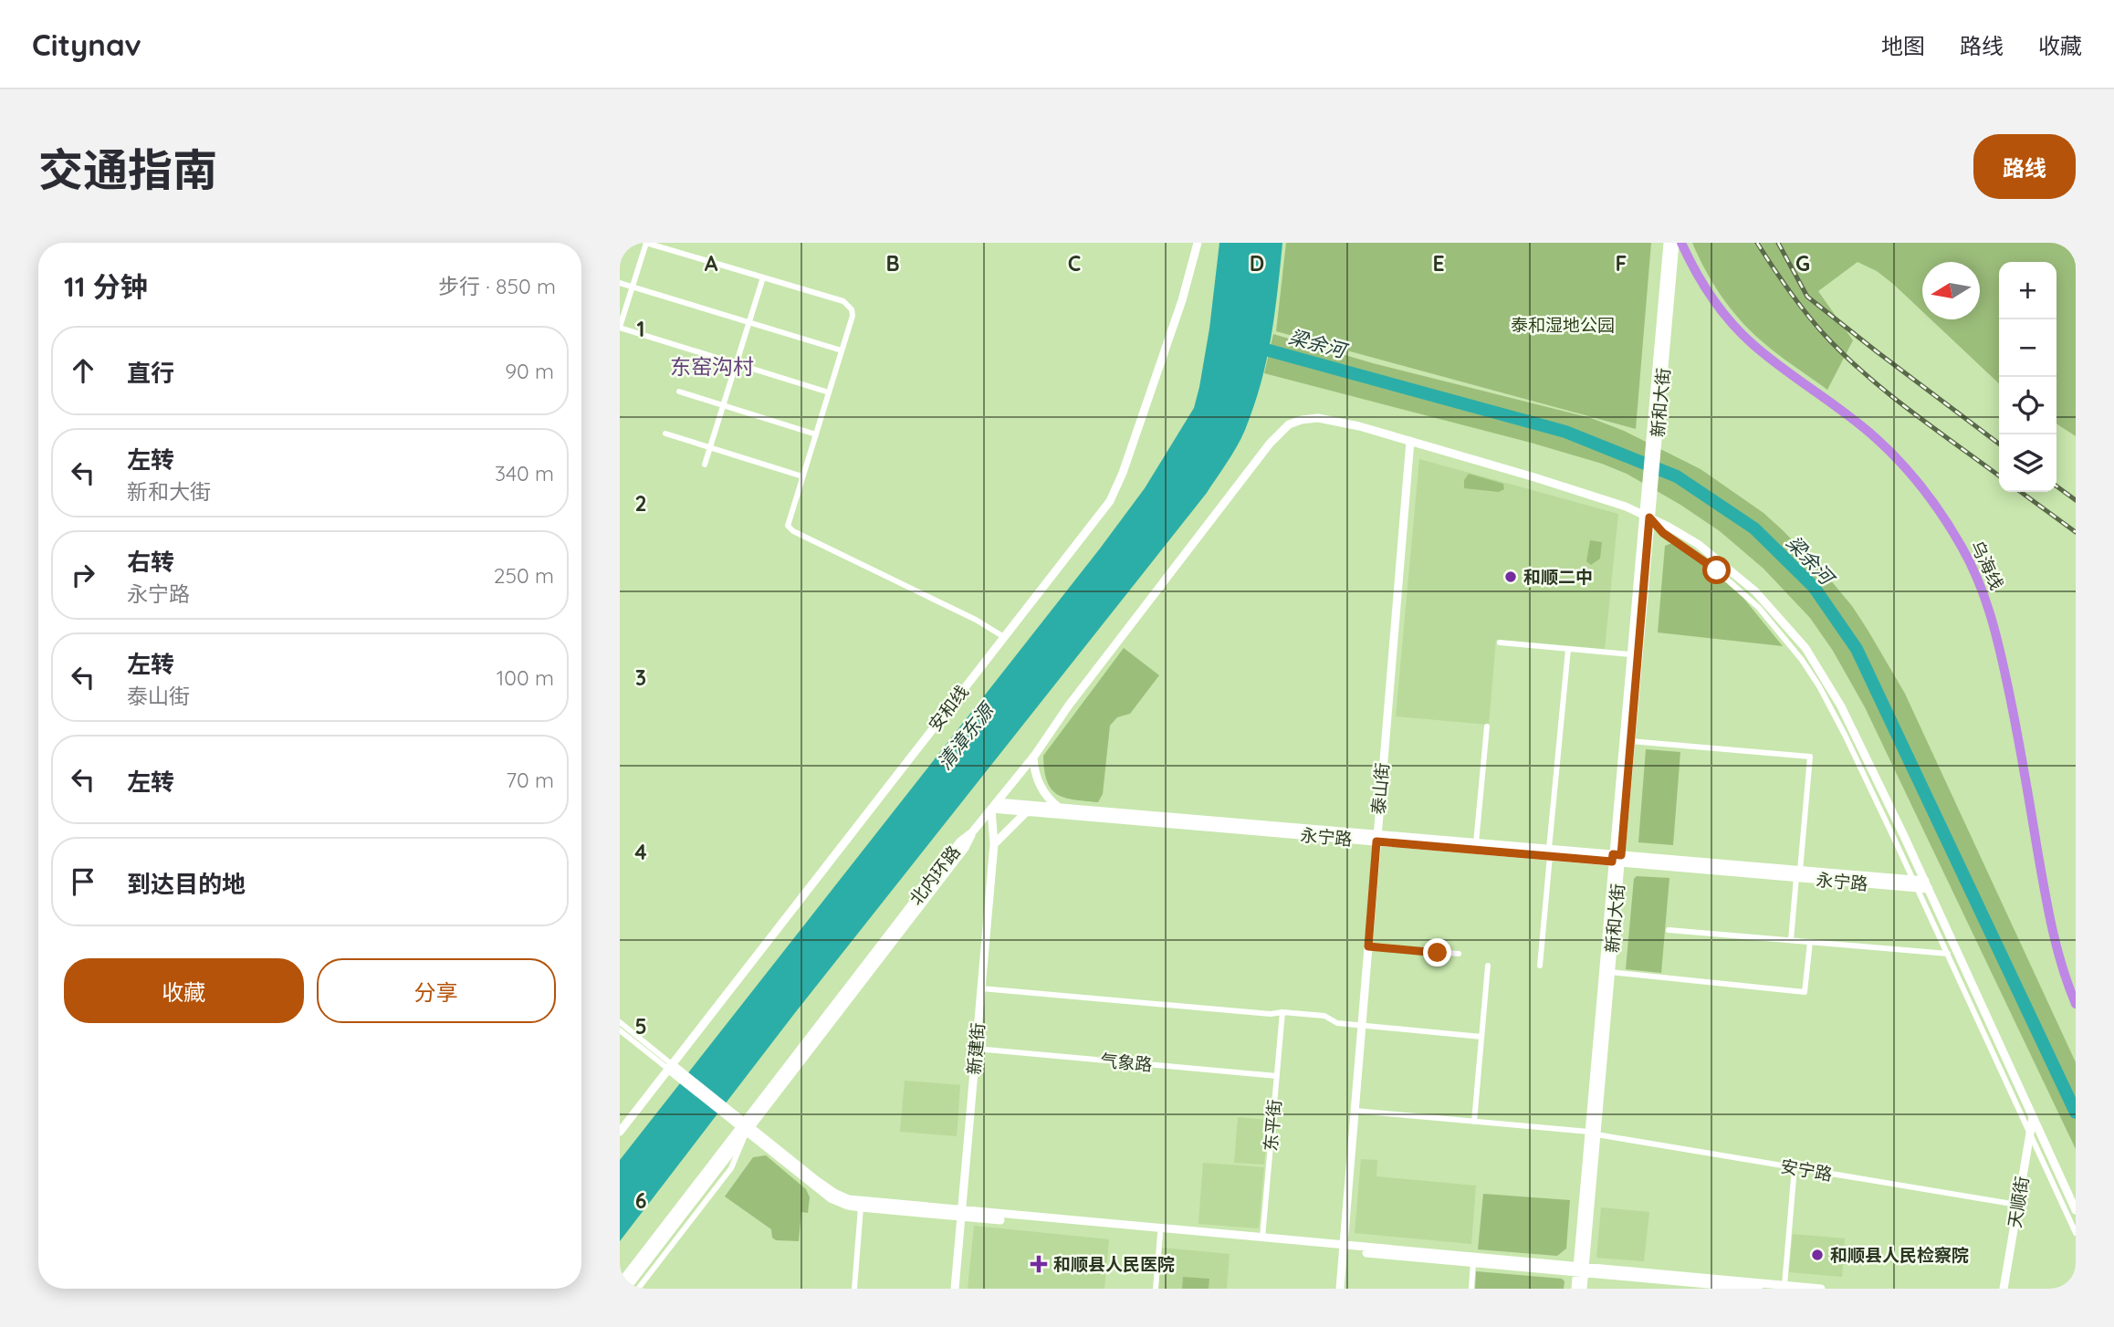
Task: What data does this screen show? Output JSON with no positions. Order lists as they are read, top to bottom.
{
  "streets": {
    "highway": ["乌海线"],
    "main road": [
      "新和大街",
      "安和线",
      "泰山街",
      "永宁路",
      "北内环路",
      "新建街",
      "天顺街"
    ],
    "street": ["气象路", "东平街", "安宁路"]
  },
  "crossings": [
    ["新和大街", "永宁路"],
    ["新和大街", "北内环路"],
    ["新和大街", "安宁路"],
    ["泰山街", "永宁路"],
    ["泰山街", "北内环路"],
    ["泰山街", "安宁路"],
    ["永宁路", "北内环路"],
    ["永宁路", "新建街"],
    ["北内环路", "新建街"],
    ["北内环路", "天顺街"],
    ["新建街", "气象路"],
    ["气象路", "东平街"],
    ["安宁路", "天顺街"]
  ],
  "districts": ["东窑沟村"],
  "water": ["梁余河", "清漳东源"],
  "parks": ["泰和湿地公园"],
  "places": {
    "other": ["和顺二中", "和顺县人民检察院"],
    "health": ["和顺县人民医院"]
  },
  "north": "left",
  "page": {
    "header": "Citynav",
    "nav": ["地图", "路线", "收藏"],
    "title": "交通指南",
    "buttons": [
      "路线",
      ["收藏", "分享"]
    ],
    "heading": ["11 分钟", "步行 · 850 m"],
    "map_buttons": ["+", "−"],
    "list": [
      ["直行", "90 m"],
      ["左转", "新和大街", "340 m"],
      ["右转", "永宁路", "250 m"],
      ["左转", "泰山街", "100 m"],
      ["左转", "70 m"],
      "到达目的地"
    ]
  },
  "grid": {
    "columns": [
      "A",
      "B",
      "C",
      "D",
      "E",
      "F",
      "G"
    ],
    "rows": [
      "1",
      "2",
      "3",
      "4",
      "5",
      "6"
    ]
  }
}
